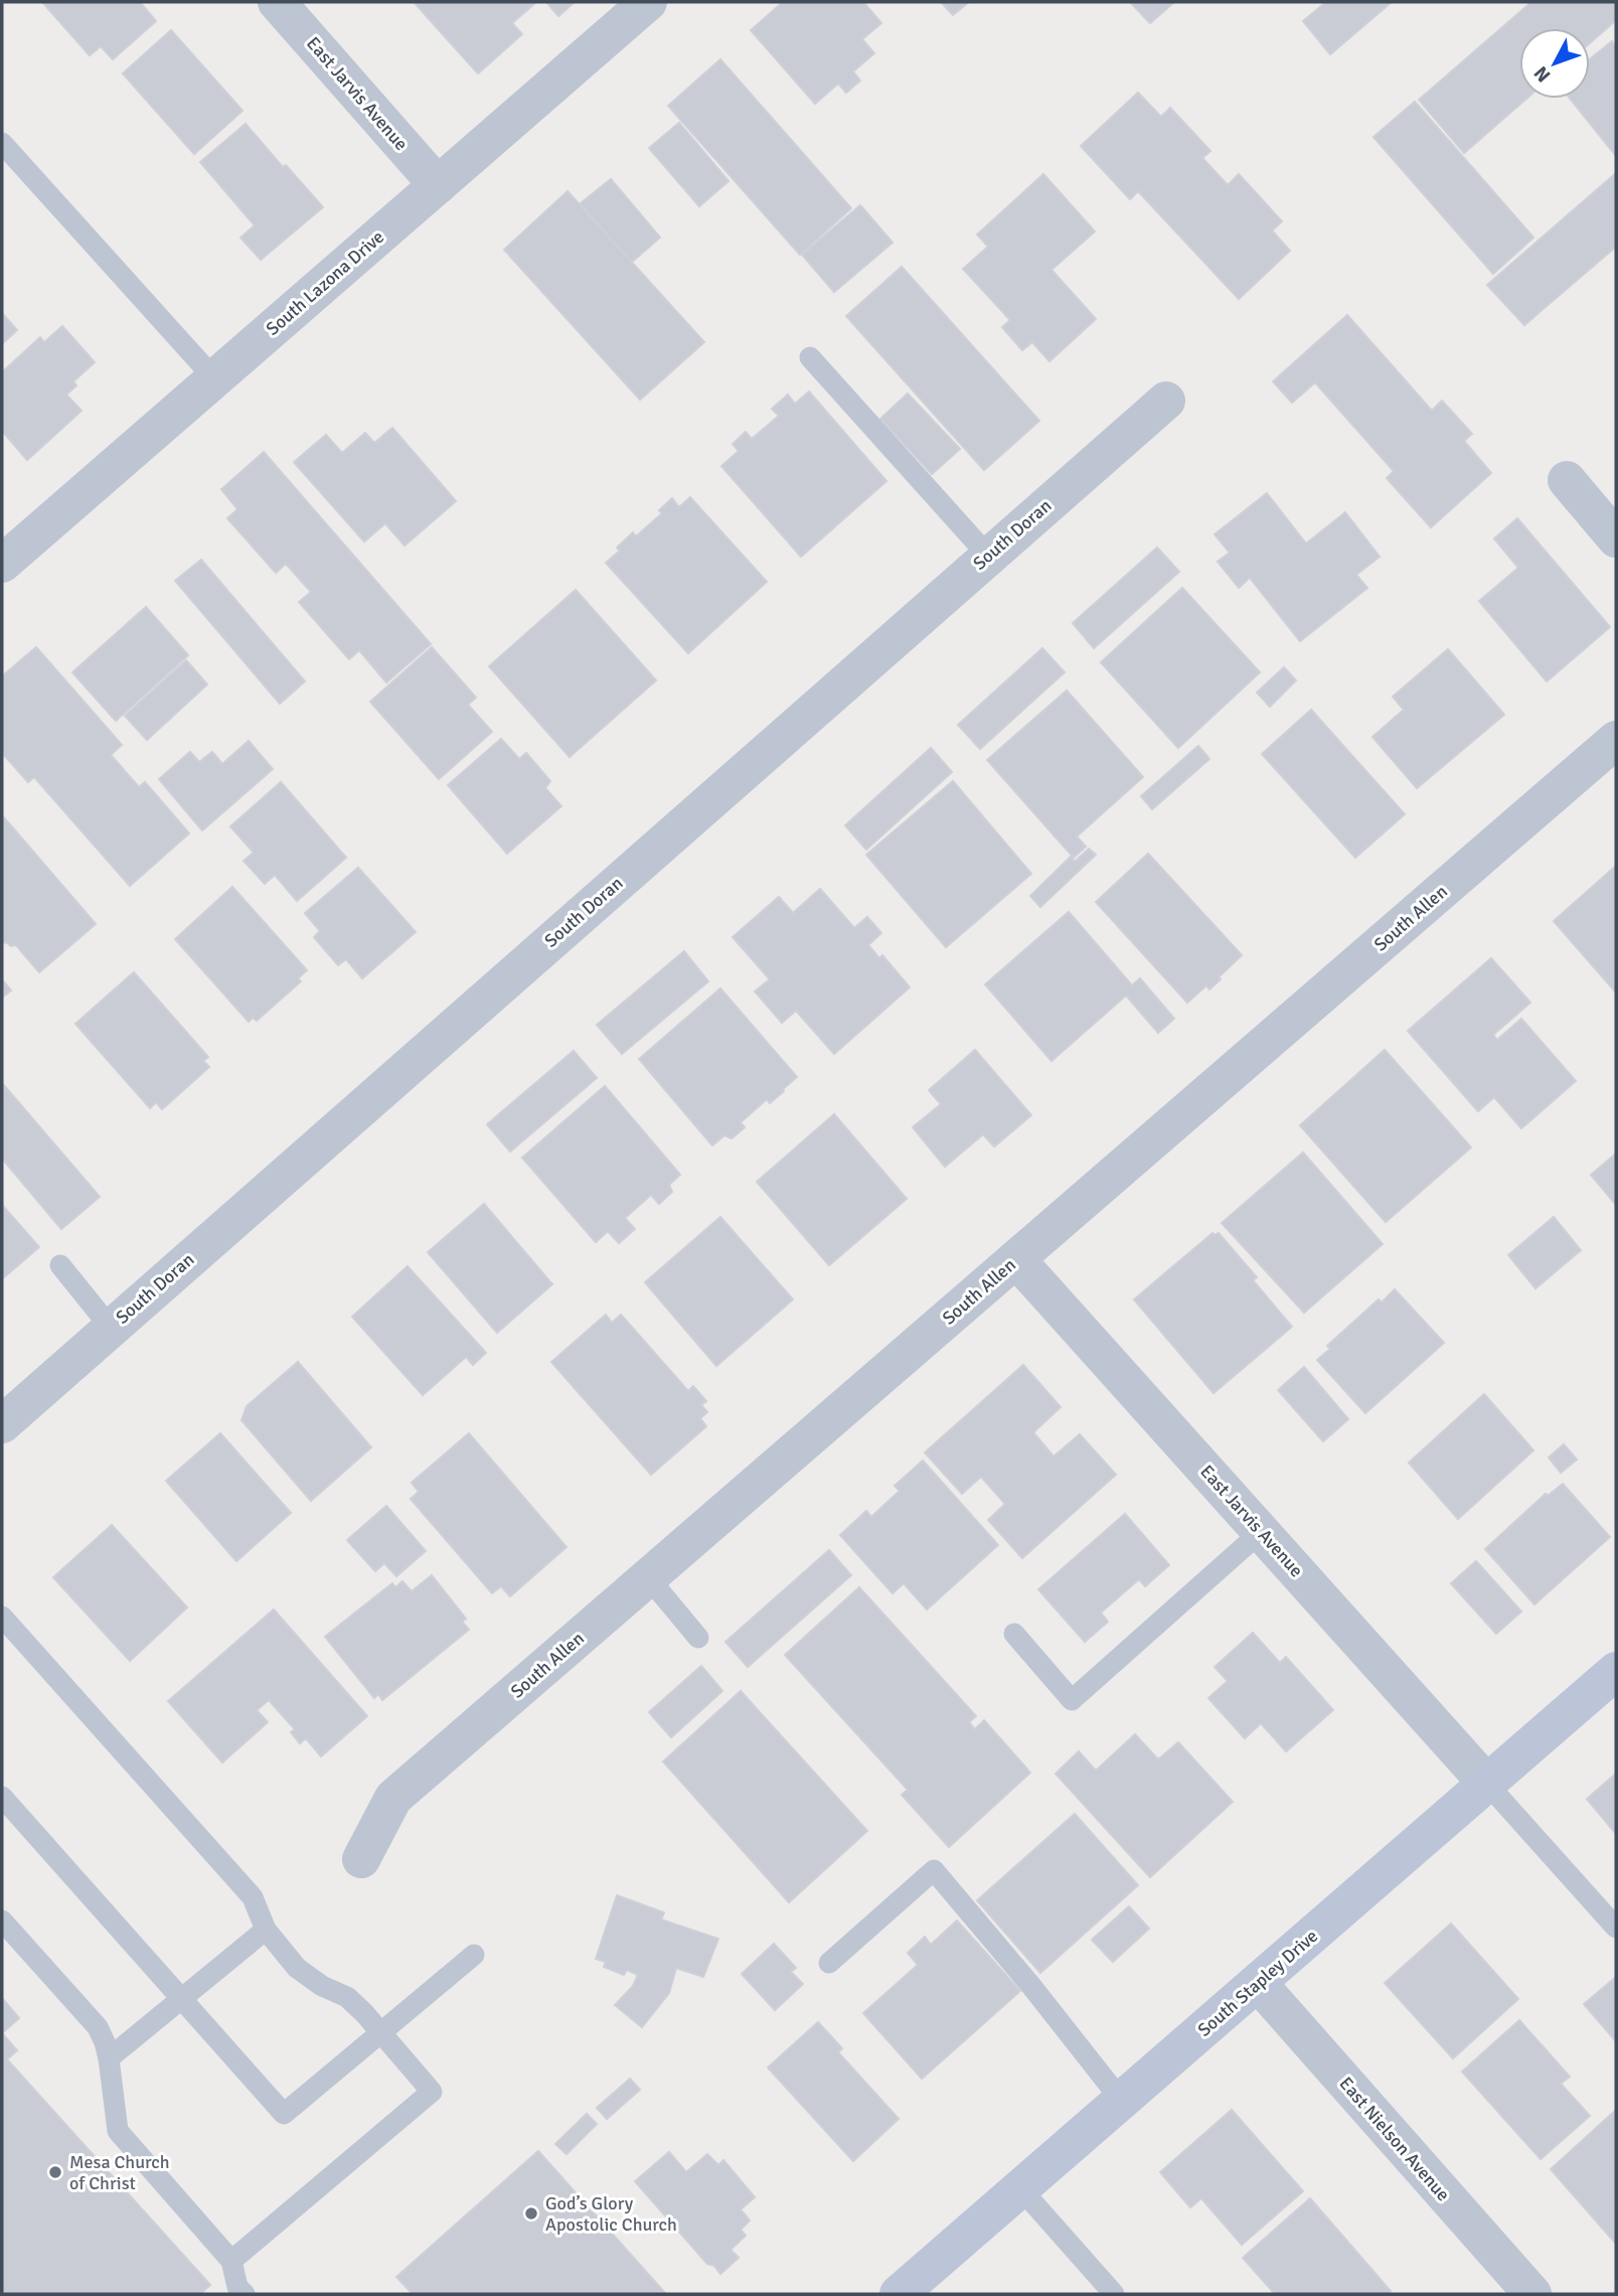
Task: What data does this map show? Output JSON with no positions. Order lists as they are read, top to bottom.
{
  "streets": {
    "main road": ["South Stapley Drive"],
    "street": [
      "East Jarvis Avenue",
      "South Lazona Drive",
      "South Doran",
      "South Allen",
      "East Nielson Avenue"
    ]
  },
  "crossings": [
    ["East Jarvis Avenue", "South Lazona Drive"],
    ["East Jarvis Avenue", "South Allen"],
    ["East Jarvis Avenue", "South Stapley Drive"],
    ["South Stapley Drive", "East Nielson Avenue"]
  ],
  "places": ["Mesa Church of Christ", "God’s Glory Apostolic Church"],
  "north": "bottom left"
}
